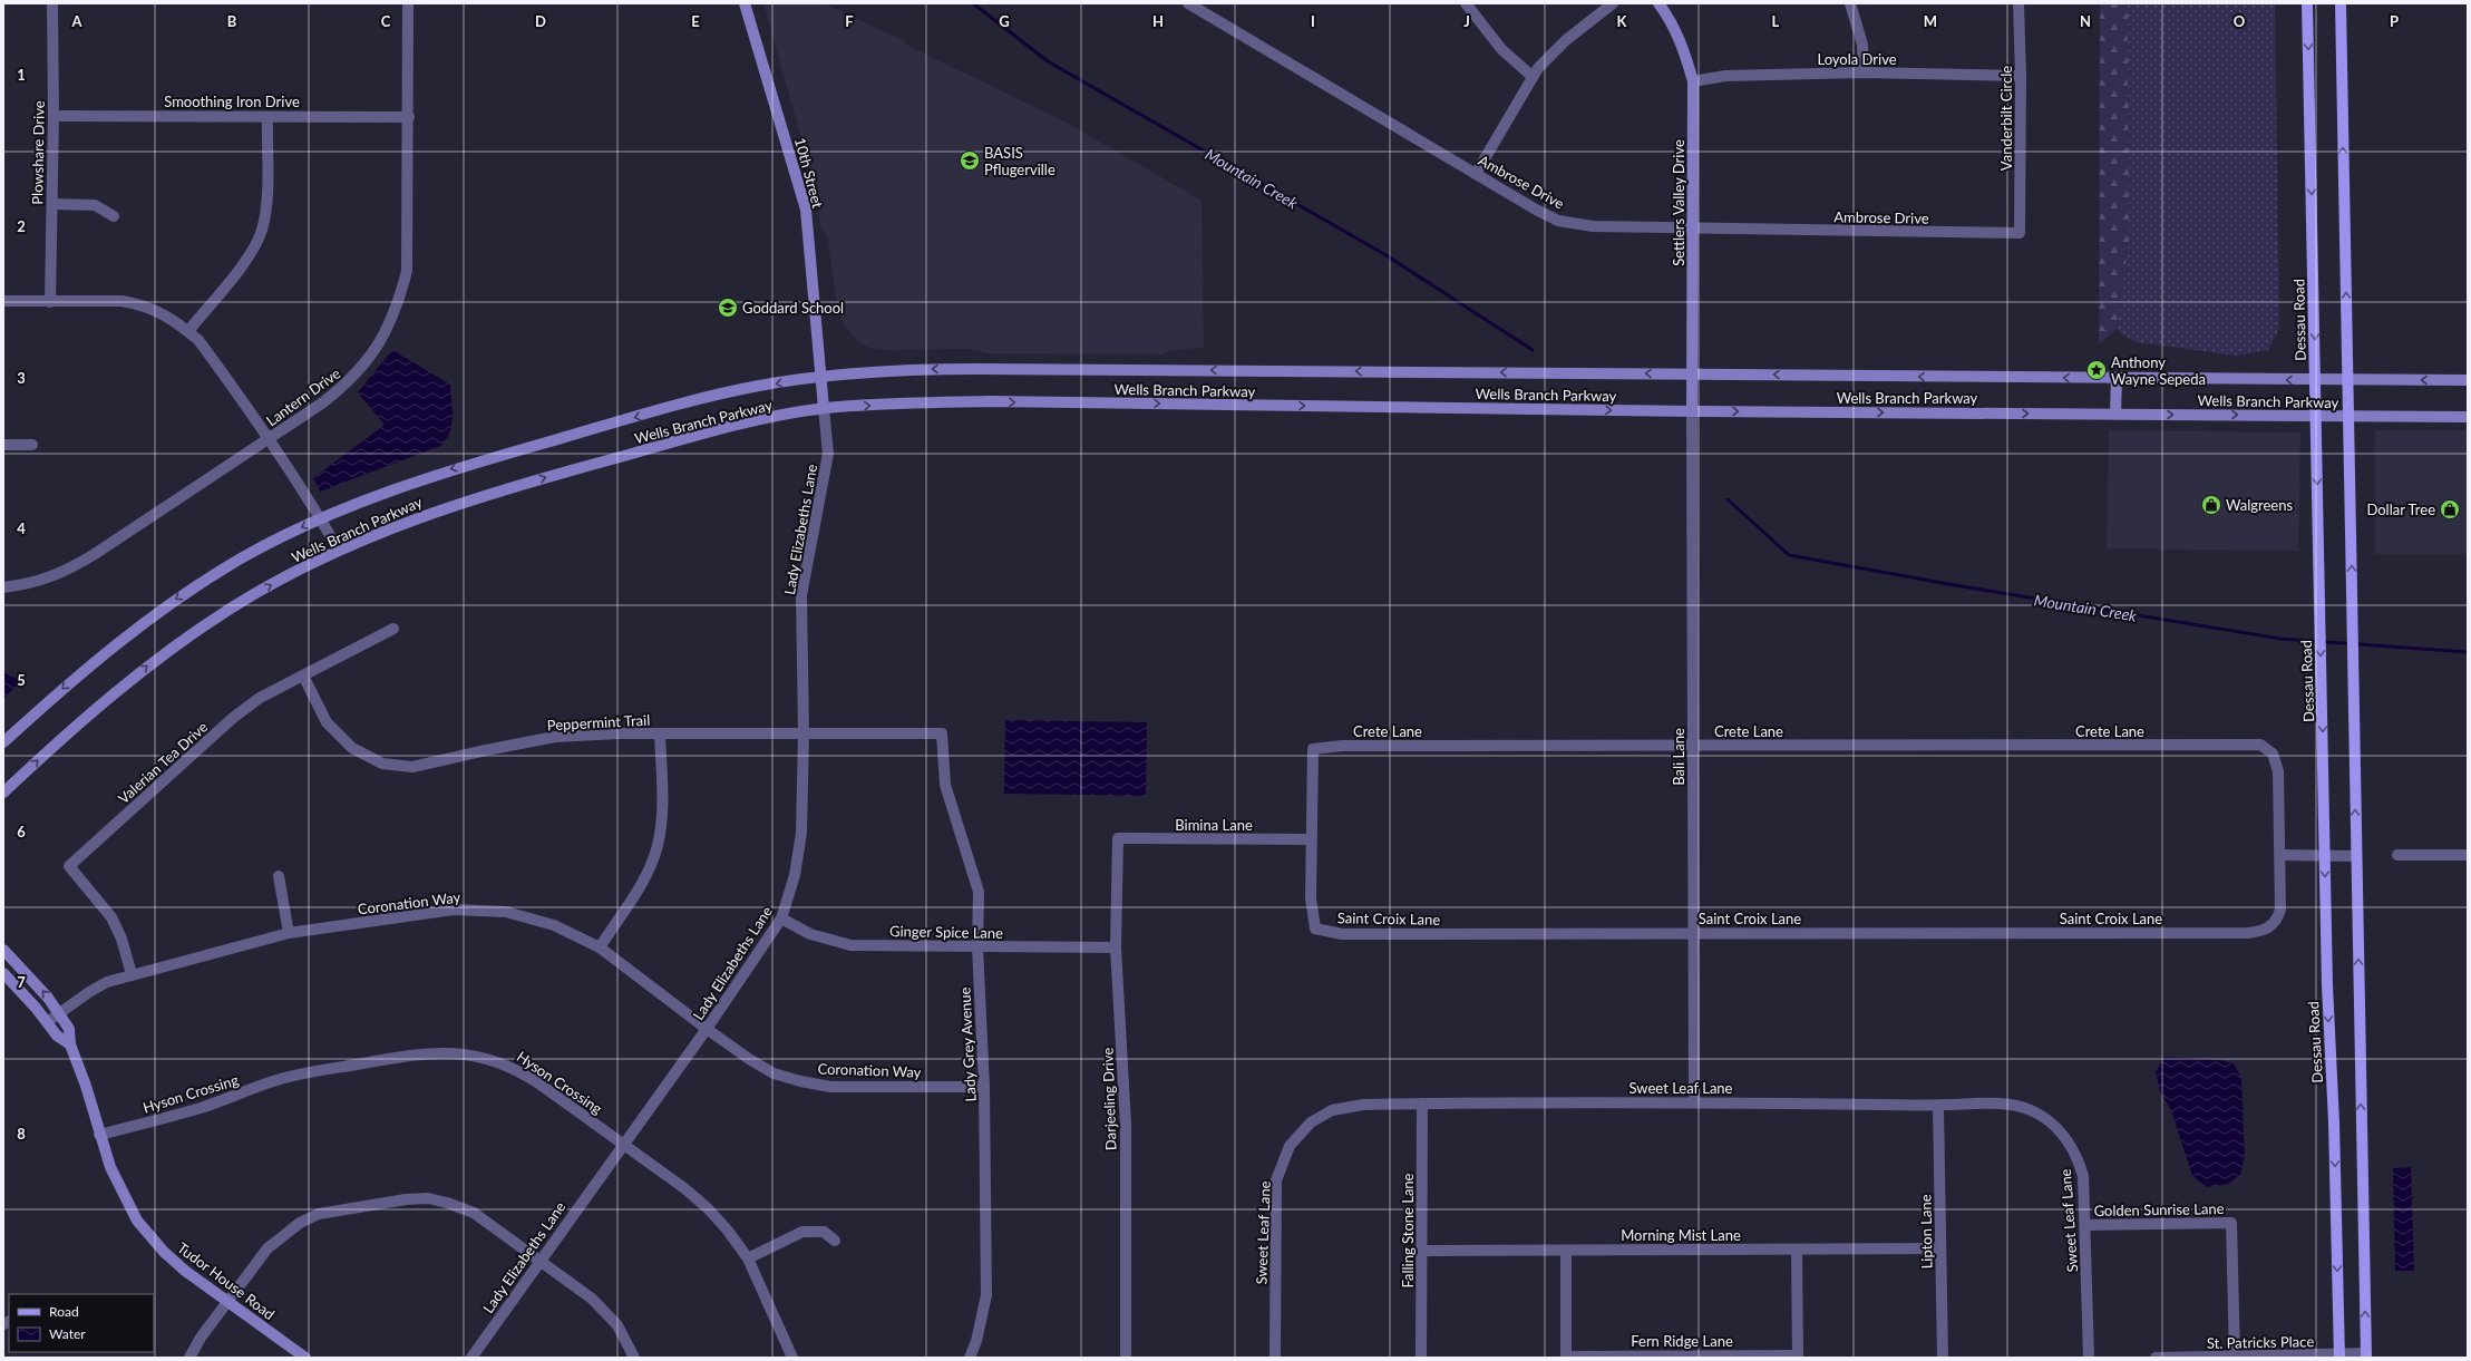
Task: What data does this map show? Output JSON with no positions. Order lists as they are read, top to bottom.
{
  "streets": {
    "main road": [
      "10th Street",
      "Settlers Valley Drive",
      "Dessau Road",
      "Wells Branch Parkway",
      "Tudor House Road"
    ],
    "street": [
      "Loyola Drive",
      "Smoothing Iron Drive",
      "Vanderbilt Circle",
      "Plowshare Drive",
      "Ambrose Drive",
      "Lantern Drive",
      "Lady Elizabeths Lane",
      "Peppermint Trail",
      "Crete Lane",
      "Bali Lane",
      "Valerian Tea Drive",
      "Bimina Lane",
      "Coronation Way",
      "Saint Croix Lane",
      "Ginger Spice Lane",
      "Lady Grey Avenue",
      "Hyson Crossing",
      "Sweet Leaf Lane",
      "Darjeeling Drive",
      "Golden Sunrise Lane",
      "Falling Stone Lane",
      "Lipton Lane",
      "Morning Mist Lane",
      "Fern Ridge Lane",
      "St. Patricks Place"
    ]
  },
  "crossings": [
    ["Loyola Drive", "Vanderbilt Circle"],
    ["Loyola Drive", "Settlers Valley Drive"],
    ["Smoothing Iron Drive", "Plowshare Drive"],
    ["Smoothing Iron Drive", "Lantern Drive"],
    ["Vanderbilt Circle", "Ambrose Drive"],
    ["10th Street", "Wells Branch Parkway"],
    ["10th Street", "Lady Elizabeths Lane"],
    ["Ambrose Drive", "Settlers Valley Drive"],
    ["Settlers Valley Drive", "Wells Branch Parkway"],
    ["Settlers Valley Drive", "Bali Lane"],
    ["Dessau Road", "Wells Branch Parkway"],
    ["Dessau Road", "St. Patricks Place"],
    ["Wells Branch Parkway", "Lady Elizabeths Lane"],
    ["Wells Branch Parkway", "Bali Lane"],
    ["Lady Elizabeths Lane", "Peppermint Trail"],
    ["Lady Elizabeths Lane", "Coronation Way"],
    ["Lady Elizabeths Lane", "Ginger Spice Lane"],
    ["Lady Elizabeths Lane", "Hyson Crossing"],
    ["Peppermint Trail", "Valerian Tea Drive"],
    ["Peppermint Trail", "Lady Grey Avenue"],
    ["Crete Lane", "Bali Lane"],
    ["Crete Lane", "Bimina Lane"],
    ["Crete Lane", "Saint Croix Lane"],
    ["Bali Lane", "Saint Croix Lane"],
    ["Bali Lane", "Sweet Leaf Lane"],
    ["Valerian Tea Drive", "Coronation Way"],
    ["Bimina Lane", "Saint Croix Lane"],
    ["Bimina Lane", "Darjeeling Drive"],
    ["Coronation Way", "Lady Grey Avenue"],
    ["Coronation Way", "Tudor House Road"],
    ["Ginger Spice Lane", "Lady Grey Avenue"],
    ["Ginger Spice Lane", "Darjeeling Drive"],
    ["Hyson Crossing", "Tudor House Road"],
    ["Sweet Leaf Lane", "Golden Sunrise Lane"],
    ["Sweet Leaf Lane", "Falling Stone Lane"],
    ["Sweet Leaf Lane", "Lipton Lane"],
    ["Golden Sunrise Lane", "St. Patricks Place"],
    ["Falling Stone Lane", "Morning Mist Lane"],
    ["Lipton Lane", "Morning Mist Lane"]
  ],
  "water": ["Mountain Creek"],
  "places": {
    "school or university": ["BASIS Pflugerville", "Goddard School"],
    "place": ["Anthony Wayne Sepeda"],
    "shop": ["Walgreens", "Dollar Tree"]
  },
  "legend": ["Road", "Water"],
  "grid": {
    "columns": [
      "A",
      "B",
      "C",
      "D",
      "E",
      "F",
      "G",
      "H",
      "I",
      "J",
      "K",
      "L",
      "M",
      "N",
      "O",
      "P"
    ],
    "rows": [
      "1",
      "2",
      "3",
      "4",
      "5",
      "6",
      "7",
      "8"
    ]
  }
}
